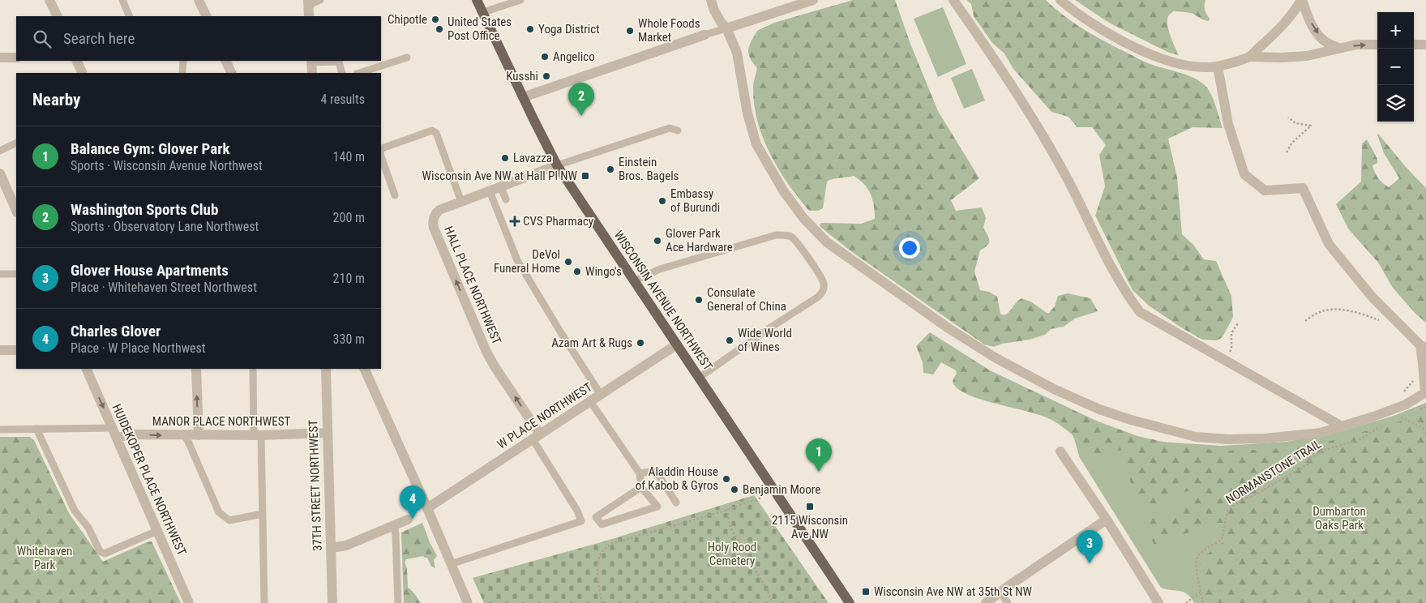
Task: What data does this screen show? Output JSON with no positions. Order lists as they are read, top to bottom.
{
  "streets": {
    "main road": ["WISCONSIN AVENUE NORTHWEST"],
    "street": [
      "HALL PLACE NORTHWEST",
      "W PLACE NORTHWEST",
      "MANOR PLACE NORTHWEST",
      "HUIDEKOPER PLACE NORTHWEST",
      "37TH STREET NORTHWEST"
    ],
    "path": ["NORMANSTONE TRAIL"]
  },
  "crossings": [
    ["HALL PLACE NORTHWEST", "WISCONSIN AVENUE NORTHWEST"],
    ["HALL PLACE NORTHWEST", "W PLACE NORTHWEST"],
    ["WISCONSIN AVENUE NORTHWEST", "W PLACE NORTHWEST"],
    ["MANOR PLACE NORTHWEST", "HUIDEKOPER PLACE NORTHWEST"],
    ["MANOR PLACE NORTHWEST", "37TH STREET NORTHWEST"]
  ],
  "one_way": ["HALL PLACE NORTHWEST"],
  "parks": ["Dumbarton Oaks Park", "Holy Rood Cemetery", "Whitehaven Park"],
  "places": {
    "other": [
      "Chipotle",
      "United States Post Office",
      "Yoga District",
      "Whole Foods Market",
      "Angelico",
      "Kusshi",
      "Lavazza",
      "Einstein Bros. Bagels",
      "Embassy of Burundi",
      "Glover Park Ace Hardware",
      "DeVol Funeral Home",
      "Wingo's",
      "Consulate General of China",
      "Wide World of Wines",
      "Azam Art & Rugs",
      "Aladdin House of Kabob & Gyros",
      "Benjamin Moore"
    ],
    "transit": ["Wisconsin Ave NW at Hall Pl NW", "2115 Wisconsin Ave NW", "Wisconsin Ave NW at 35th St NW"],
    "health": ["CVS Pharmacy"]
  },
  "page": {
    "map_buttons": ["+", "−"],
    "search": "Search here",
    "heading": ["Nearby", "4 results"],
    "pins": [
      "2",
      "1",
      "4",
      "3"
    ],
    "list": [
      {
        "mark": "1",
        "name": "Balance Gym: Glover Park",
        "note": "Sports · Wisconsin Avenue Northwest",
        "value": "140 m"
      },
      {
        "mark": "2",
        "name": "Washington Sports Club",
        "note": "Sports · Observatory Lane Northwest",
        "value": "200 m"
      },
      {
        "mark": "3",
        "name": "Glover House Apartments",
        "note": "Place · Whitehaven Street Northwest",
        "value": "210 m"
      },
      {
        "mark": "4",
        "name": "Charles Glover",
        "note": "Place · W Place Northwest",
        "value": "330 m"
      }
    ]
  }
}
